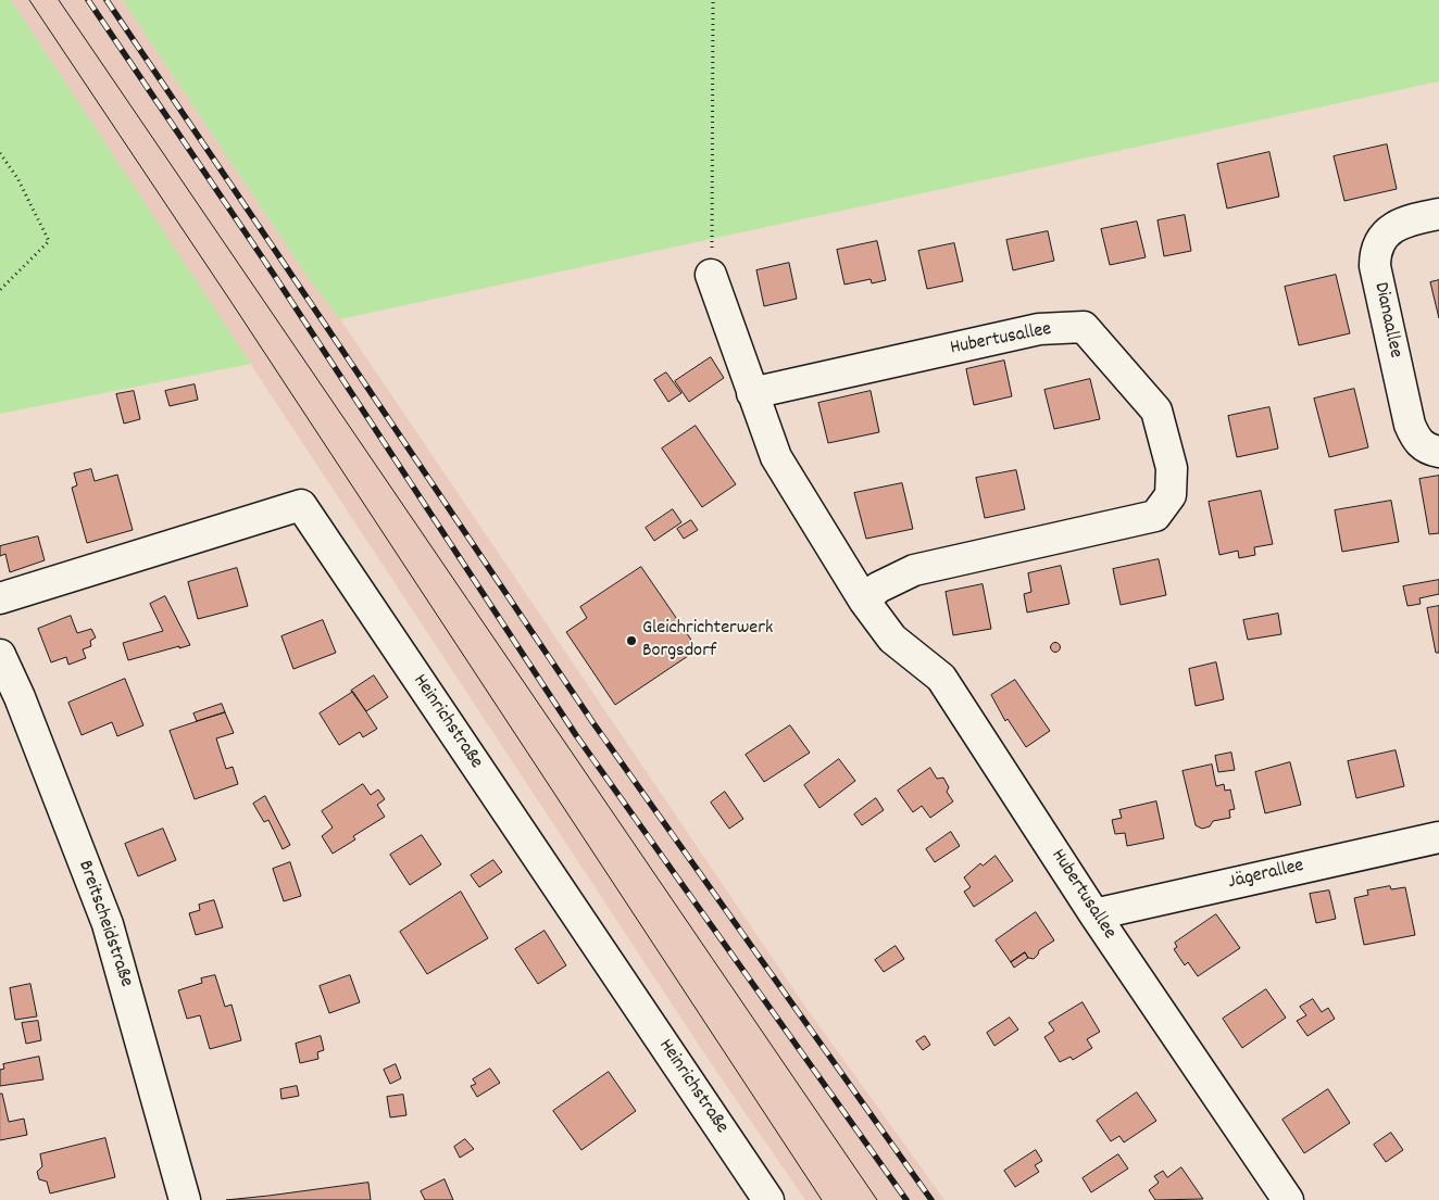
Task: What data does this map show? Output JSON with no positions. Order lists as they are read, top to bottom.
{
  "streets": {
    "street": [
      "Dianaallee",
      "Hubertusallee",
      "Heinrichstraße",
      "Jägerallee",
      "Breitscheidstraße"
    ]
  },
  "crossings": [
    ["Hubertusallee", "Jägerallee"]
  ],
  "places": ["Gleichrichterwerk Borgsdorf"]
}
